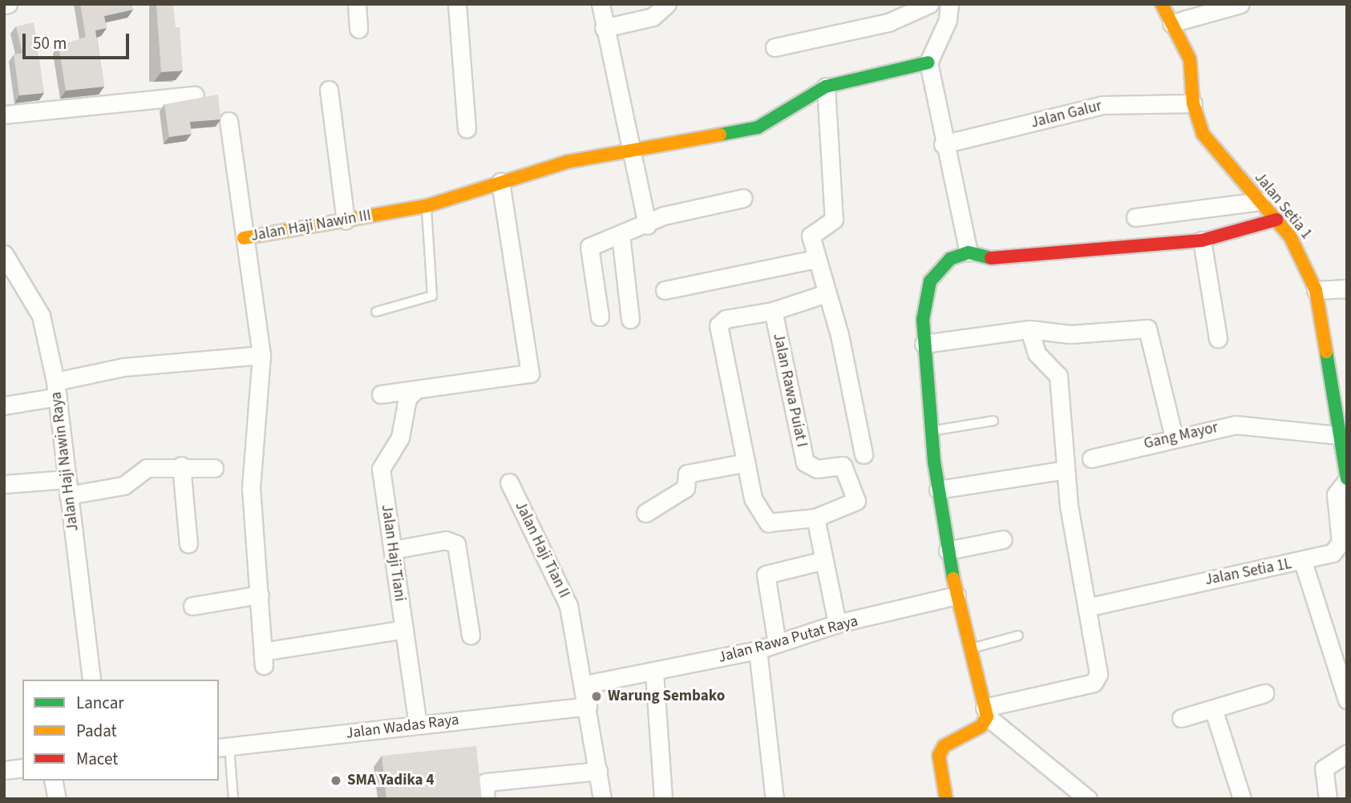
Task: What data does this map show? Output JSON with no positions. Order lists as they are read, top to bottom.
{
  "streets": {
    "street": [
      "Jalan Galur",
      "Jalan Setia 1",
      "Jalan Haji Nawin III",
      "Jalan Rawa Puiat I",
      "Gang Mayor",
      "Jalan Haji Nawin Raya",
      "Jalan Haji Tian II",
      "Jalan Haji Tiani",
      "Jalan Setia 1L",
      "Jalan Rawa Putat Raya",
      "Jalan Wadas Raya"
    ]
  },
  "crossings": [
    ["Jalan Galur", "Jalan Setia 1"],
    ["Jalan Setia 1", "Gang Mayor"],
    ["Jalan Setia 1", "Jalan Setia 1L"],
    ["Jalan Haji Nawin III", "Jalan Haji Tiani"],
    ["Jalan Haji Tian II", "Jalan Rawa Putat Raya"],
    ["Jalan Haji Tian II", "Jalan Wadas Raya"],
    ["Jalan Haji Tiani", "Jalan Wadas Raya"]
  ],
  "places": ["Warung Sembako", "SMA Yadika 4"],
  "legend": ["Lancar", "Padat", "Macet"],
  "scale_bar": "50 m"
}
